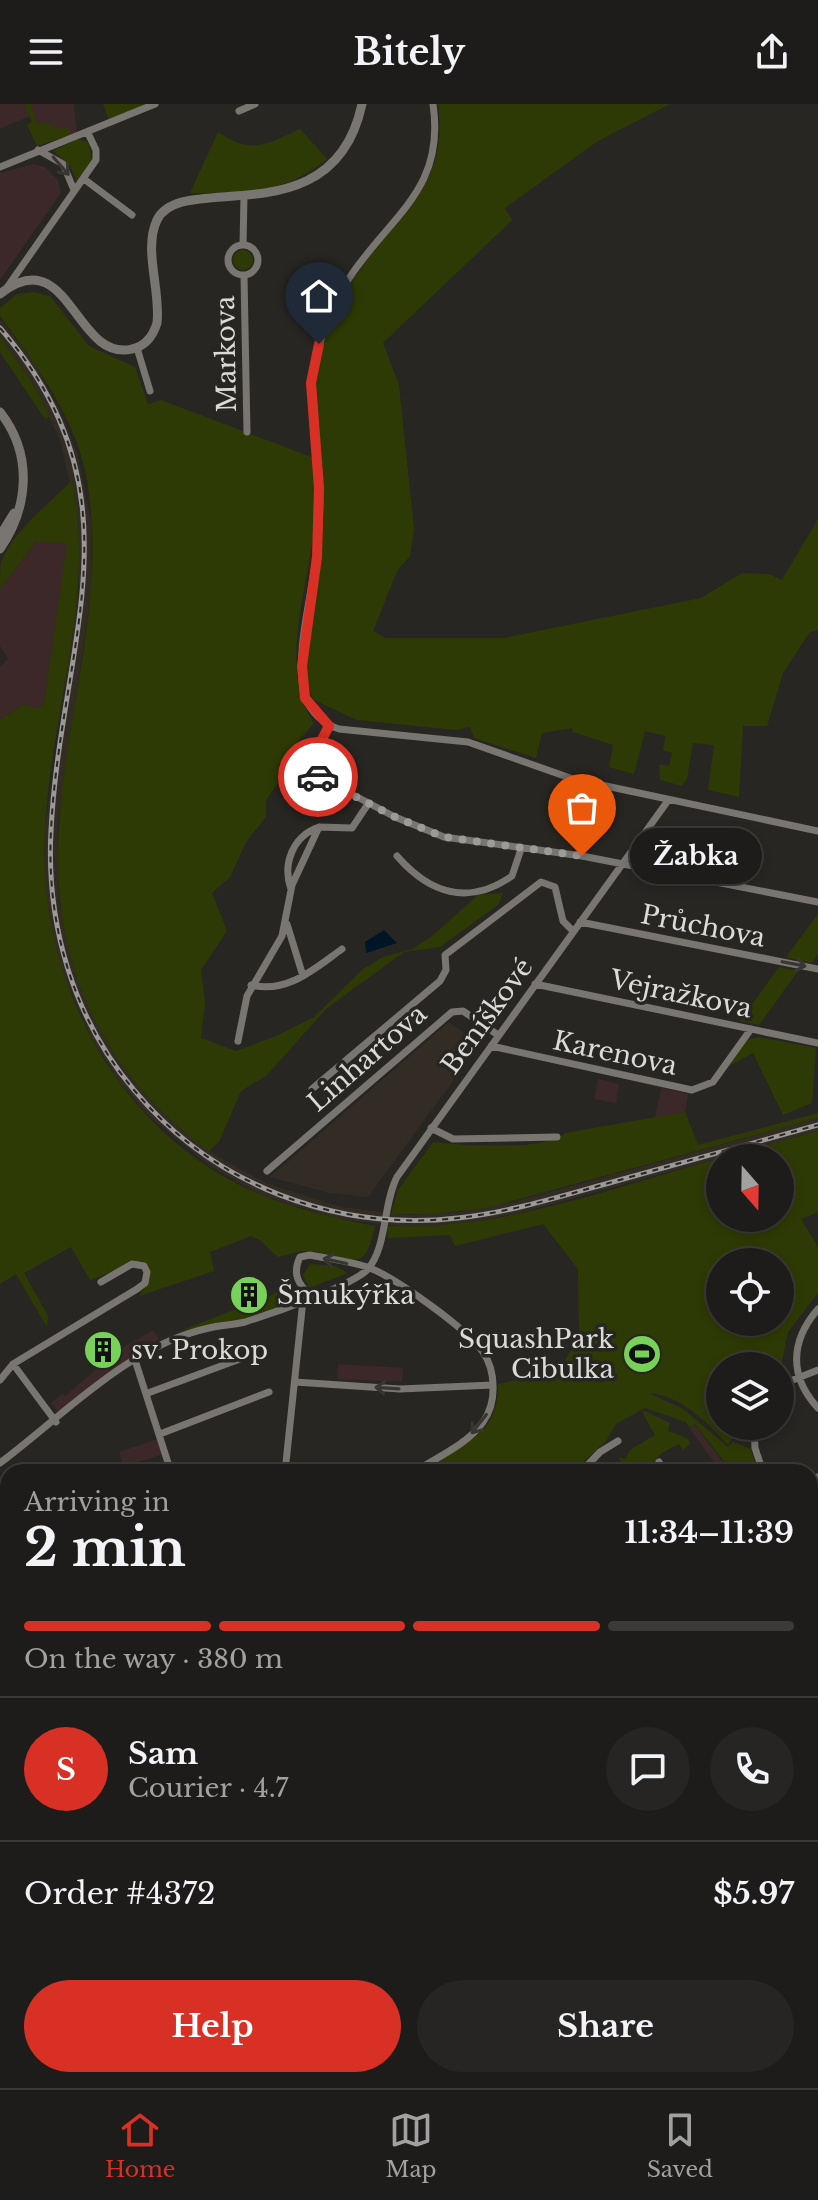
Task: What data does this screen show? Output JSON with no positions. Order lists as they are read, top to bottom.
{
  "streets": {
    "street": [
      "Markova",
      "Průchova",
      "Vejražkova",
      "Beníškové",
      "Karenova",
      "Linhartova"
    ]
  },
  "crossings": [
    ["Průchova", "Beníškové"],
    ["Vejražkova", "Beníškové"],
    ["Vejražkova", "Karenova"],
    ["Beníškové", "Karenova"],
    ["Beníškové", "Linhartova"]
  ],
  "one_way": ["Průchova"],
  "places": {
    "other": ["Žabka"],
    "building": ["Šmukýřka", "sv. Prokop"],
    "sports": ["SquashPark Cibulka"]
  },
  "north": "bottom",
  "page": {
    "header": "Bitely",
    "bubble": "Žabka",
    "heading": ["2 min", "Arriving in", "11:34–11:39"],
    "panel": [
      "Sam",
      "Courier · 4.7",
      "Order #4372",
      "$5.97"
    ],
    "bar": "On the way · 380 m",
    "round": "S",
    "buttons": ["Help", "Share"],
    "tabs": ["Home", "Map", "Saved"]
  }
}
